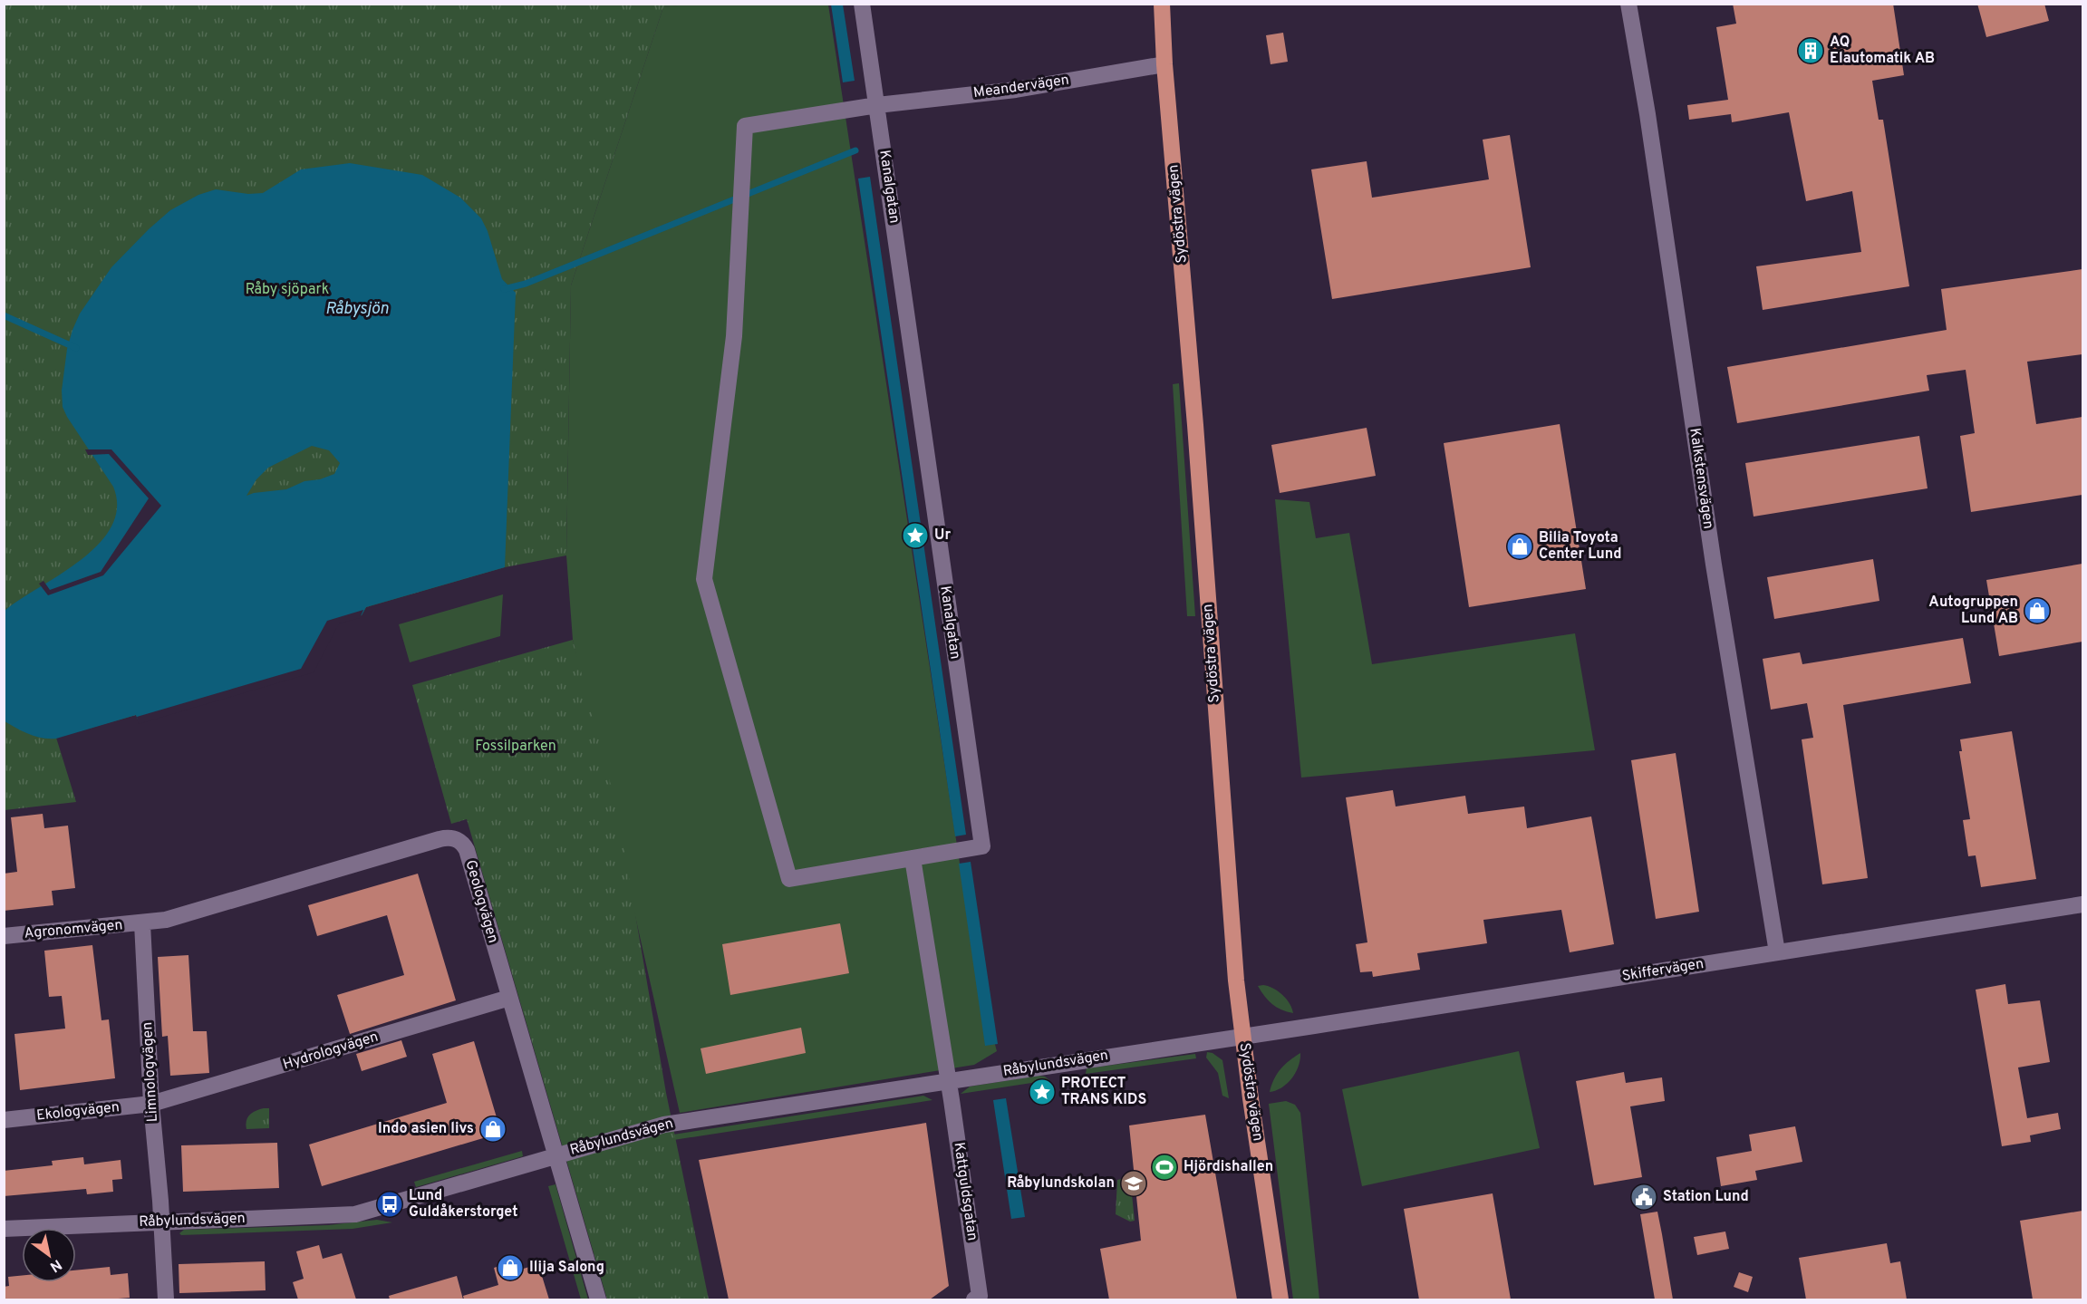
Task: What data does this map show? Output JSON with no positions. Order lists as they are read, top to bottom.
{
  "streets": {
    "main road": ["Sydöstra vägen"],
    "street": [
      "Meandervägen",
      "Kanalgatan",
      "Kalkstensvägen",
      "Geologvägen",
      "Agronomvägen",
      "Skiffervägen",
      "Hydrologvägen",
      "Råbylundsvägen",
      "Limnologvägen",
      "Ekologvägen",
      "Kattguldsgatan"
    ]
  },
  "crossings": [
    ["Meandervägen", "Kanalgatan"],
    ["Meandervägen", "Sydöstra vägen"],
    ["Sydöstra vägen", "Skiffervägen"],
    ["Sydöstra vägen", "Råbylundsvägen"],
    ["Kalkstensvägen", "Skiffervägen"],
    ["Geologvägen", "Agronomvägen"],
    ["Geologvägen", "Hydrologvägen"],
    ["Geologvägen", "Råbylundsvägen"],
    ["Geologvägen", "Limnologvägen"],
    ["Agronomvägen", "Limnologvägen"],
    ["Skiffervägen", "Råbylundsvägen"],
    ["Hydrologvägen", "Limnologvägen"],
    ["Hydrologvägen", "Ekologvägen"],
    ["Råbylundsvägen", "Limnologvägen"],
    ["Råbylundsvägen", "Kattguldsgatan"],
    ["Limnologvägen", "Ekologvägen"]
  ],
  "water": ["Råbysjön"],
  "parks": ["Råby sjöpark", "Fossilparken"],
  "places": {
    "building": ["AQ Elautomatik AB"],
    "place": ["Ur", "PROTECT TRANS KIDS"],
    "shop": [
      "Bilia Toyota Center Lund",
      "Autogruppen Lund AB",
      "Indo asien livs",
      "Ilija Salong"
    ],
    "sports": ["Hjördishallen"],
    "school or university": ["Råbylundskolan"],
    "public building": ["Station Lund"],
    "bus stop": ["Lund Guldåkerstorget"]
  },
  "north": "bottom right"
}
